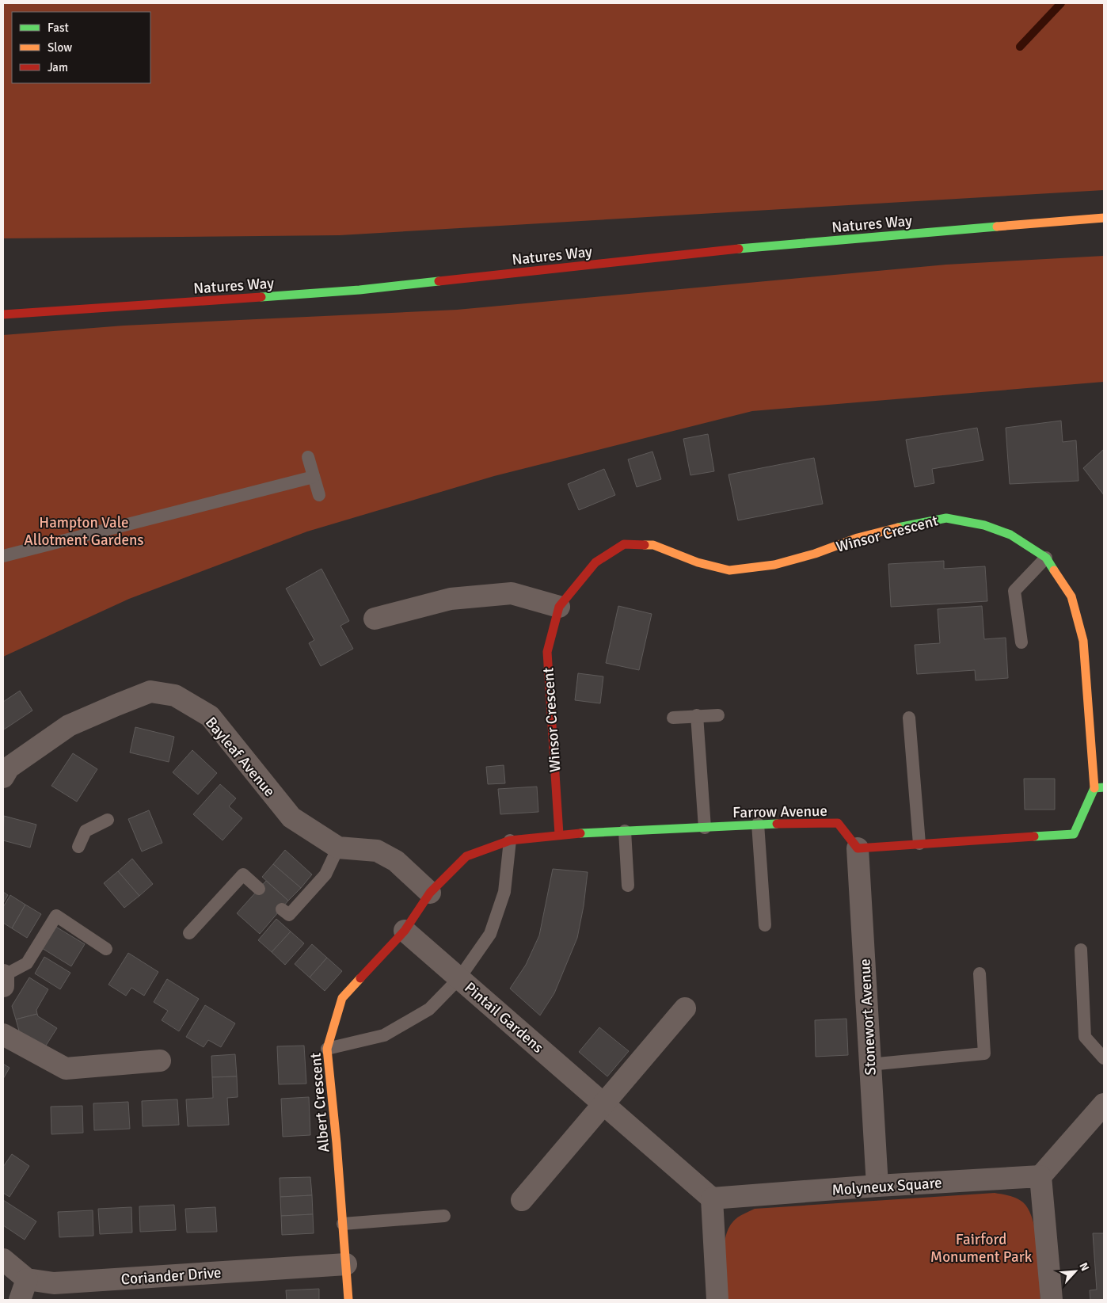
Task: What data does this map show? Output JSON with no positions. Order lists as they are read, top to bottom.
{
  "streets": {
    "street": [
      "Natures Way",
      "Winsor Crescent",
      "Bayleaf Avenue",
      "Farrow Avenue",
      "Pintail Gardens",
      "Stonewort Avenue",
      "Albert Crescent",
      "Molyneux Square",
      "Coriander Drive"
    ]
  },
  "crossings": [
    ["Winsor Crescent", "Farrow Avenue"],
    ["Bayleaf Avenue", "Albert Crescent"],
    ["Farrow Avenue", "Stonewort Avenue"],
    ["Farrow Avenue", "Albert Crescent"],
    ["Pintail Gardens", "Albert Crescent"],
    ["Pintail Gardens", "Molyneux Square"],
    ["Stonewort Avenue", "Molyneux Square"],
    ["Albert Crescent", "Coriander Drive"]
  ],
  "parks": ["Hampton Vale Allotment Gardens", "Fairford Monument Park"],
  "legend": ["Fast", "Slow", "Jam"],
  "north": "top right"
}
